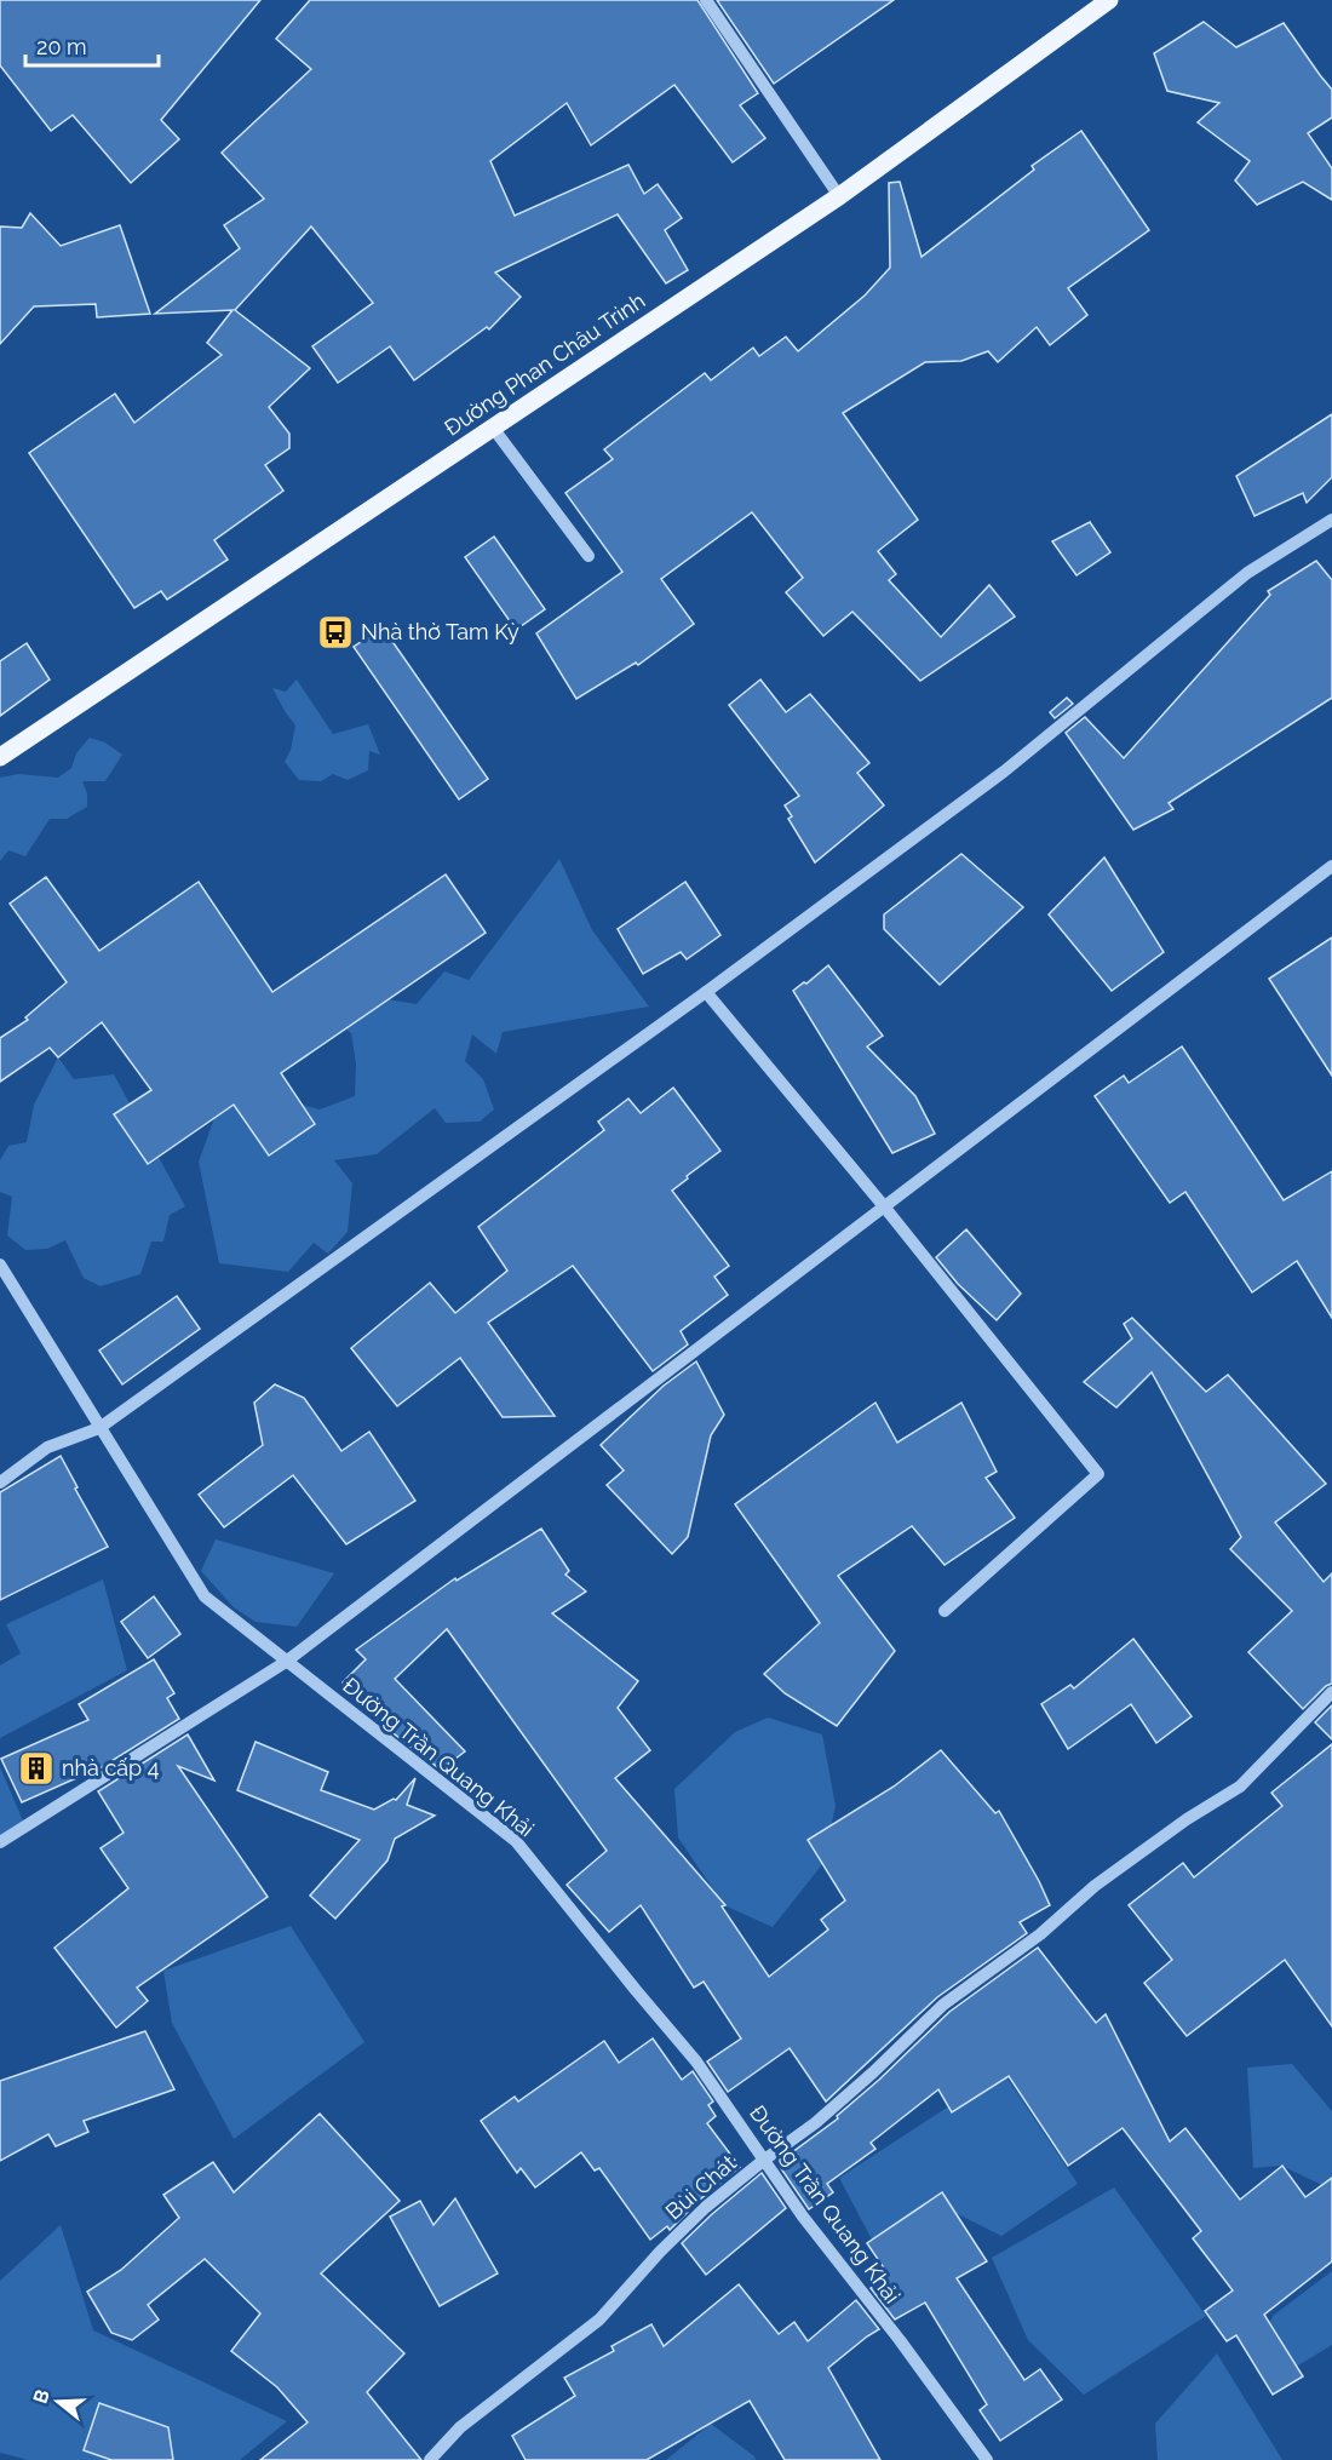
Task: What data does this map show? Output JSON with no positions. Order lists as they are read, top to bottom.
{
  "streets": {
    "main road": ["Đường Phan Châu Trinh"],
    "street": ["Đường Trần Quang Khải", "Bùi Chát"]
  },
  "crossings": [
    ["Đường Trần Quang Khải", "Bùi Chát"]
  ],
  "places": {
    "bus stop": ["Nhà thờ Tam Kỳ"],
    "building": ["nhà cấp 4"]
  },
  "scale_bar": "20 m",
  "north": "left"
}
